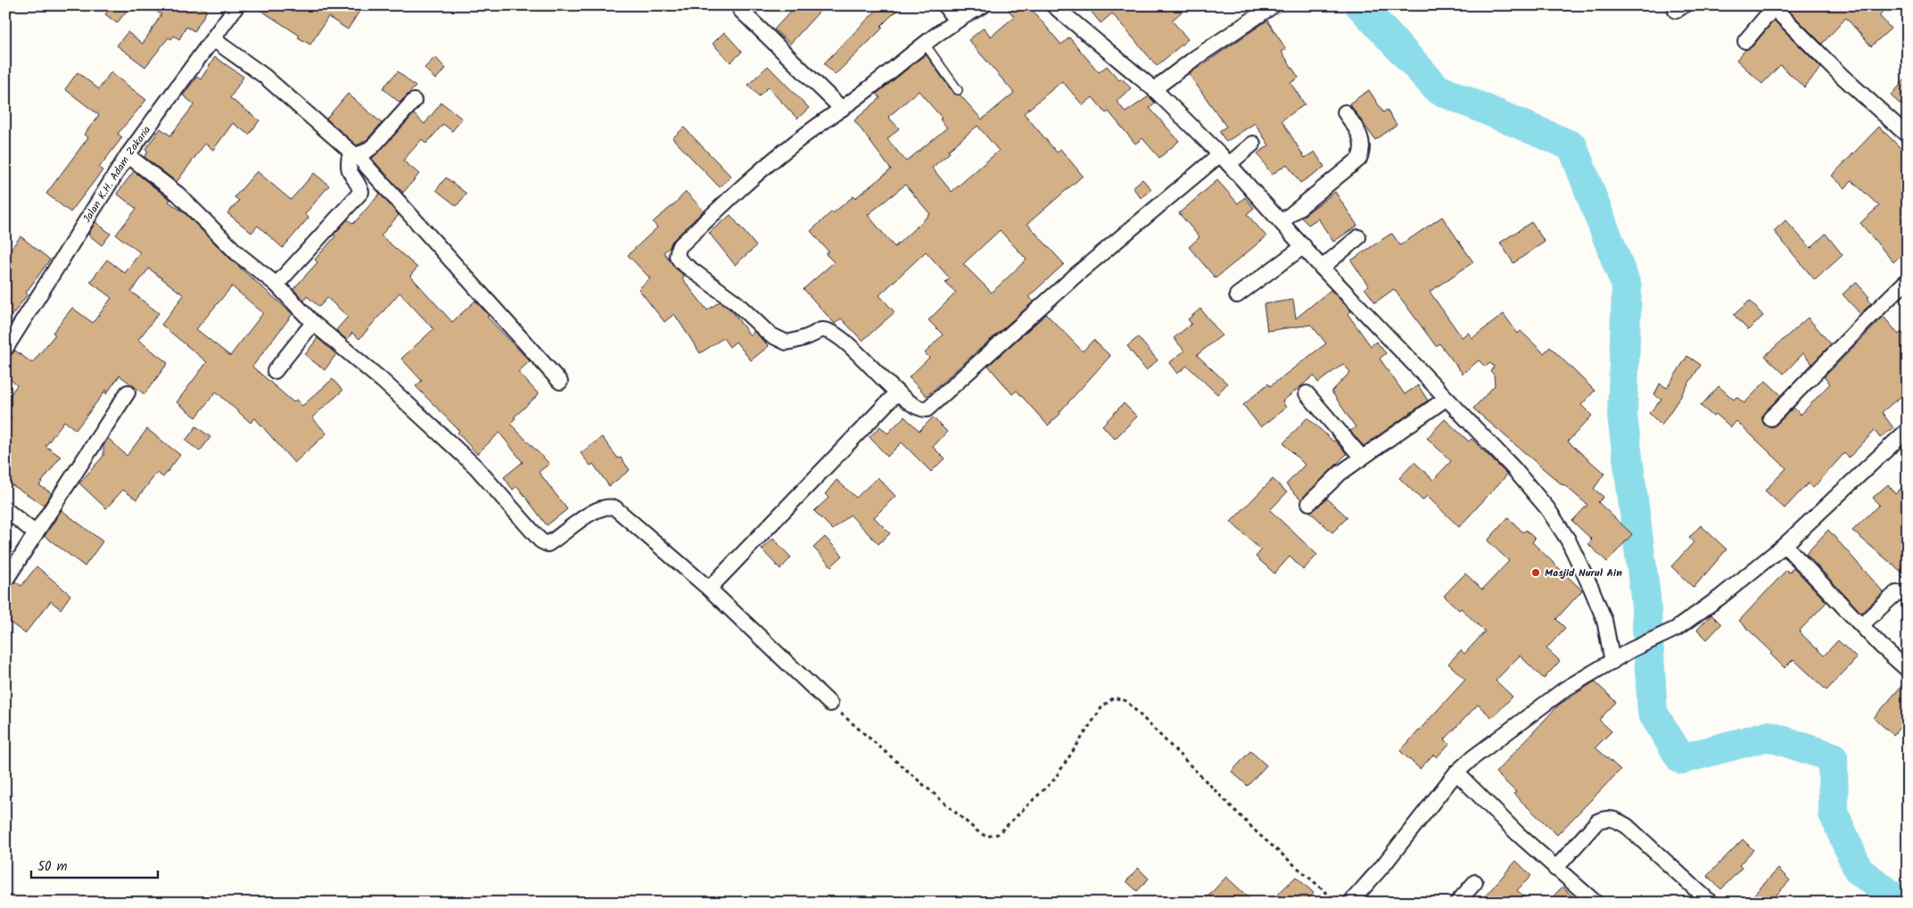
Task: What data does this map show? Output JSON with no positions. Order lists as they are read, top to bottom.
{
  "streets": {
    "street": ["Jalan K.H. Adam Zakaria"]
  },
  "places": ["Masjid Nurul Ain"],
  "scale_bar": "50 m"
}
